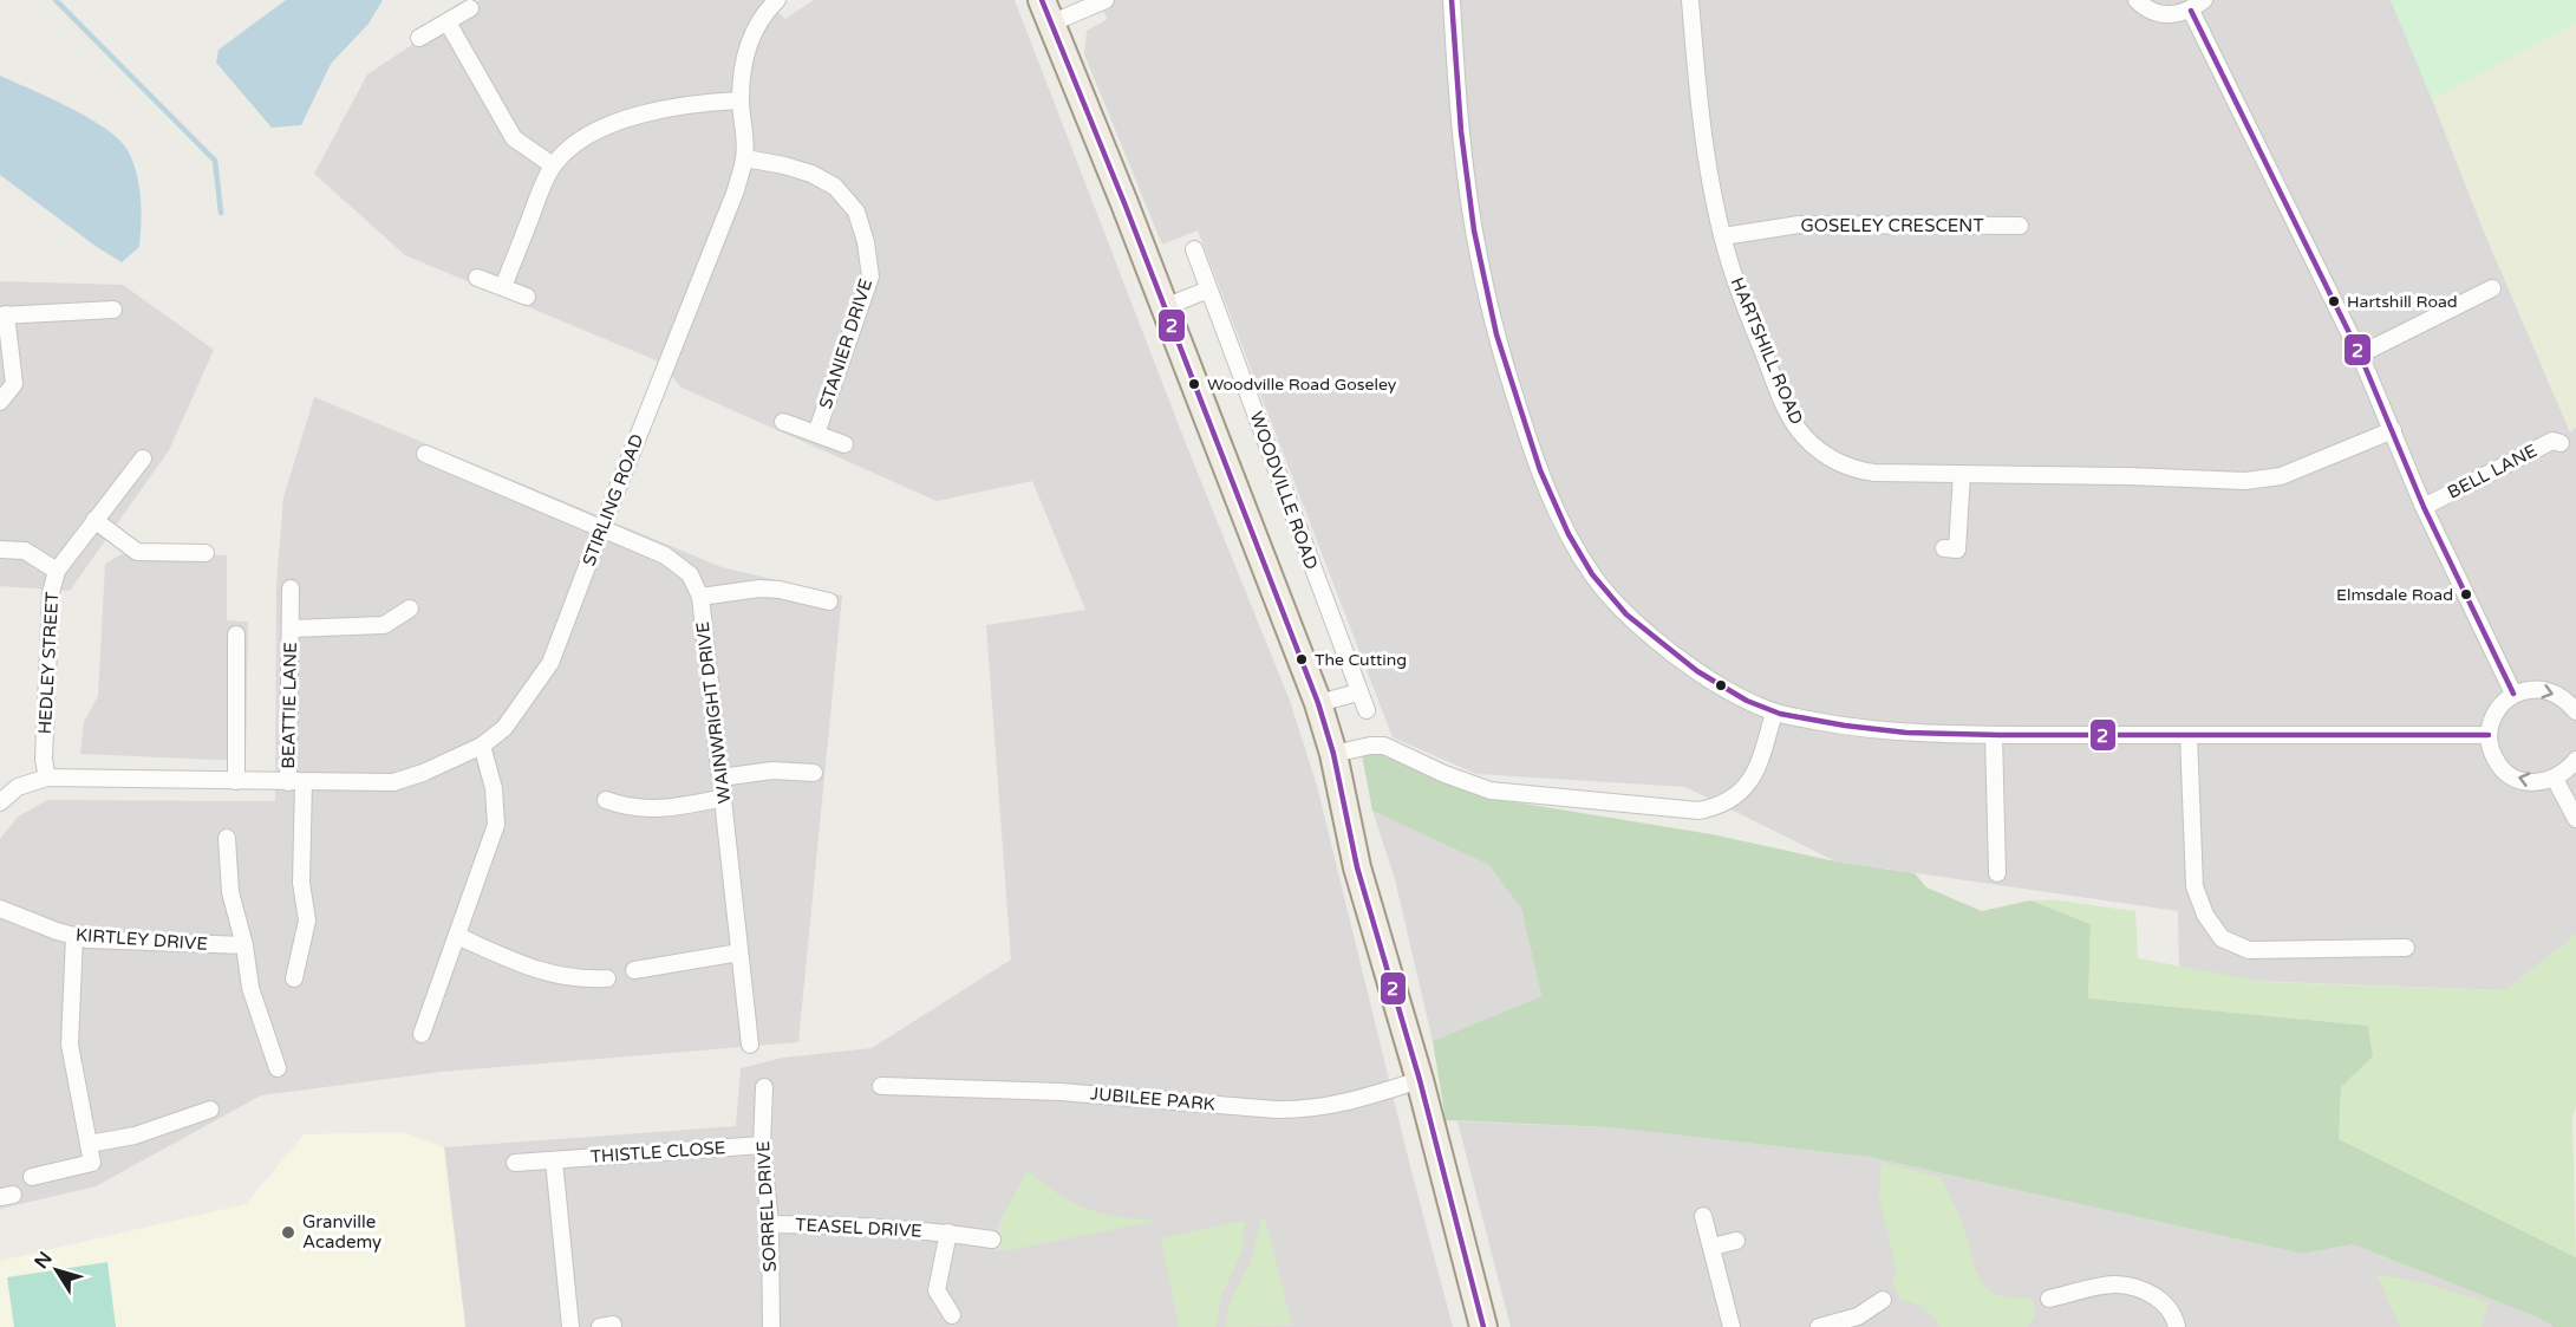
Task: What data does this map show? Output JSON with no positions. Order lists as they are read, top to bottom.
{
  "streets": {
    "street": [
      "GOSELEY CRESCENT",
      "STANIER DRIVE",
      "HARTSHILL ROAD",
      "BELL LANE",
      "WOODVILLE ROAD",
      "STIRLING ROAD",
      "HEDLEY STREET",
      "BEATTIE LANE",
      "WAINWRIGHT DRIVE",
      "KIRTLEY DRIVE",
      "JUBILEE PARK",
      "THISTLE CLOSE",
      "SORREL DRIVE",
      "TEASEL DRIVE"
    ]
  },
  "crossings": [
    ["GOSELEY CRESCENT", "HARTSHILL ROAD"],
    ["STANIER DRIVE", "STIRLING ROAD"],
    ["STIRLING ROAD", "HEDLEY STREET"],
    ["STIRLING ROAD", "BEATTIE LANE"],
    ["STIRLING ROAD", "WAINWRIGHT DRIVE"],
    ["THISTLE CLOSE", "SORREL DRIVE"],
    ["SORREL DRIVE", "TEASEL DRIVE"]
  ],
  "places": [
    "Hartshill Road",
    "Woodville Road Goseley",
    "Elmsdale Road",
    "The Cutting",
    "Granville Academy"
  ],
  "lines": ["transit line 2"],
  "north": "top left"
}
